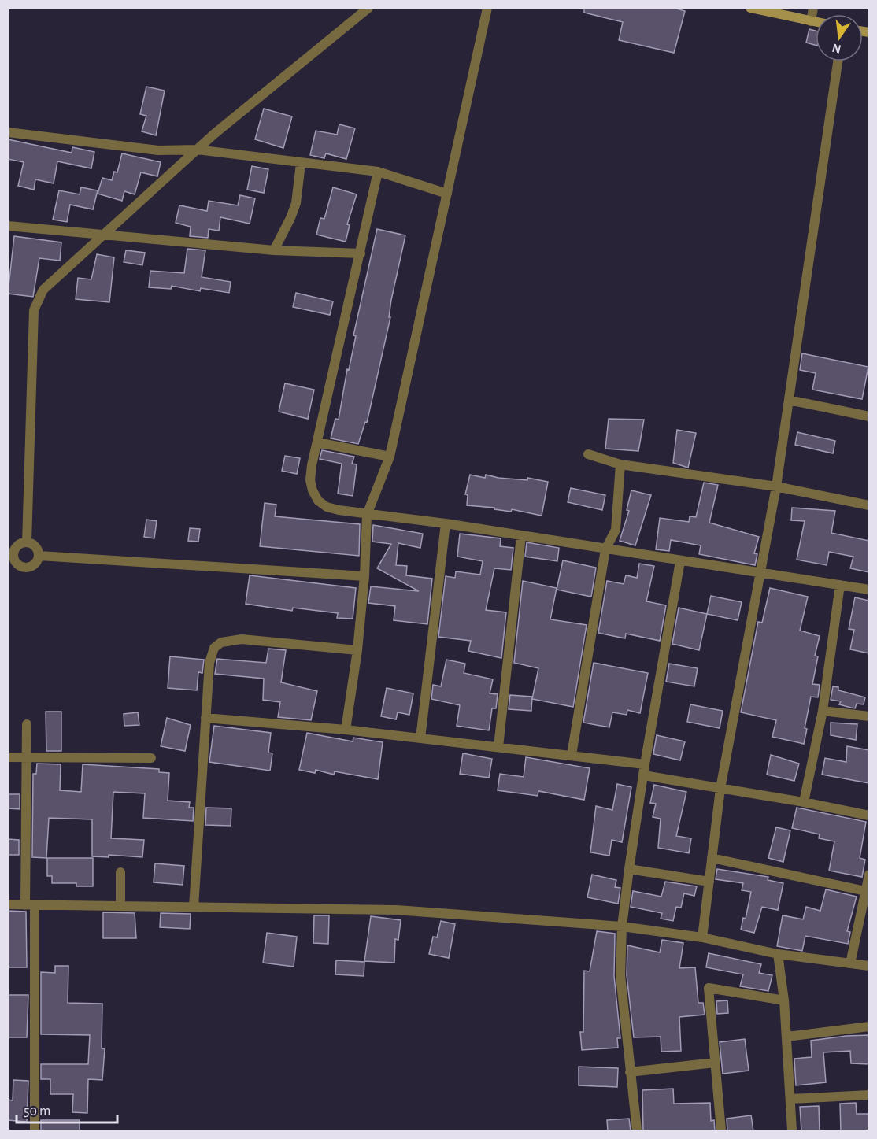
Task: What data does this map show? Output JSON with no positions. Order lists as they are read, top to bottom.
{
  "scale_bar": "50 m",
  "north": "bottom"
}
